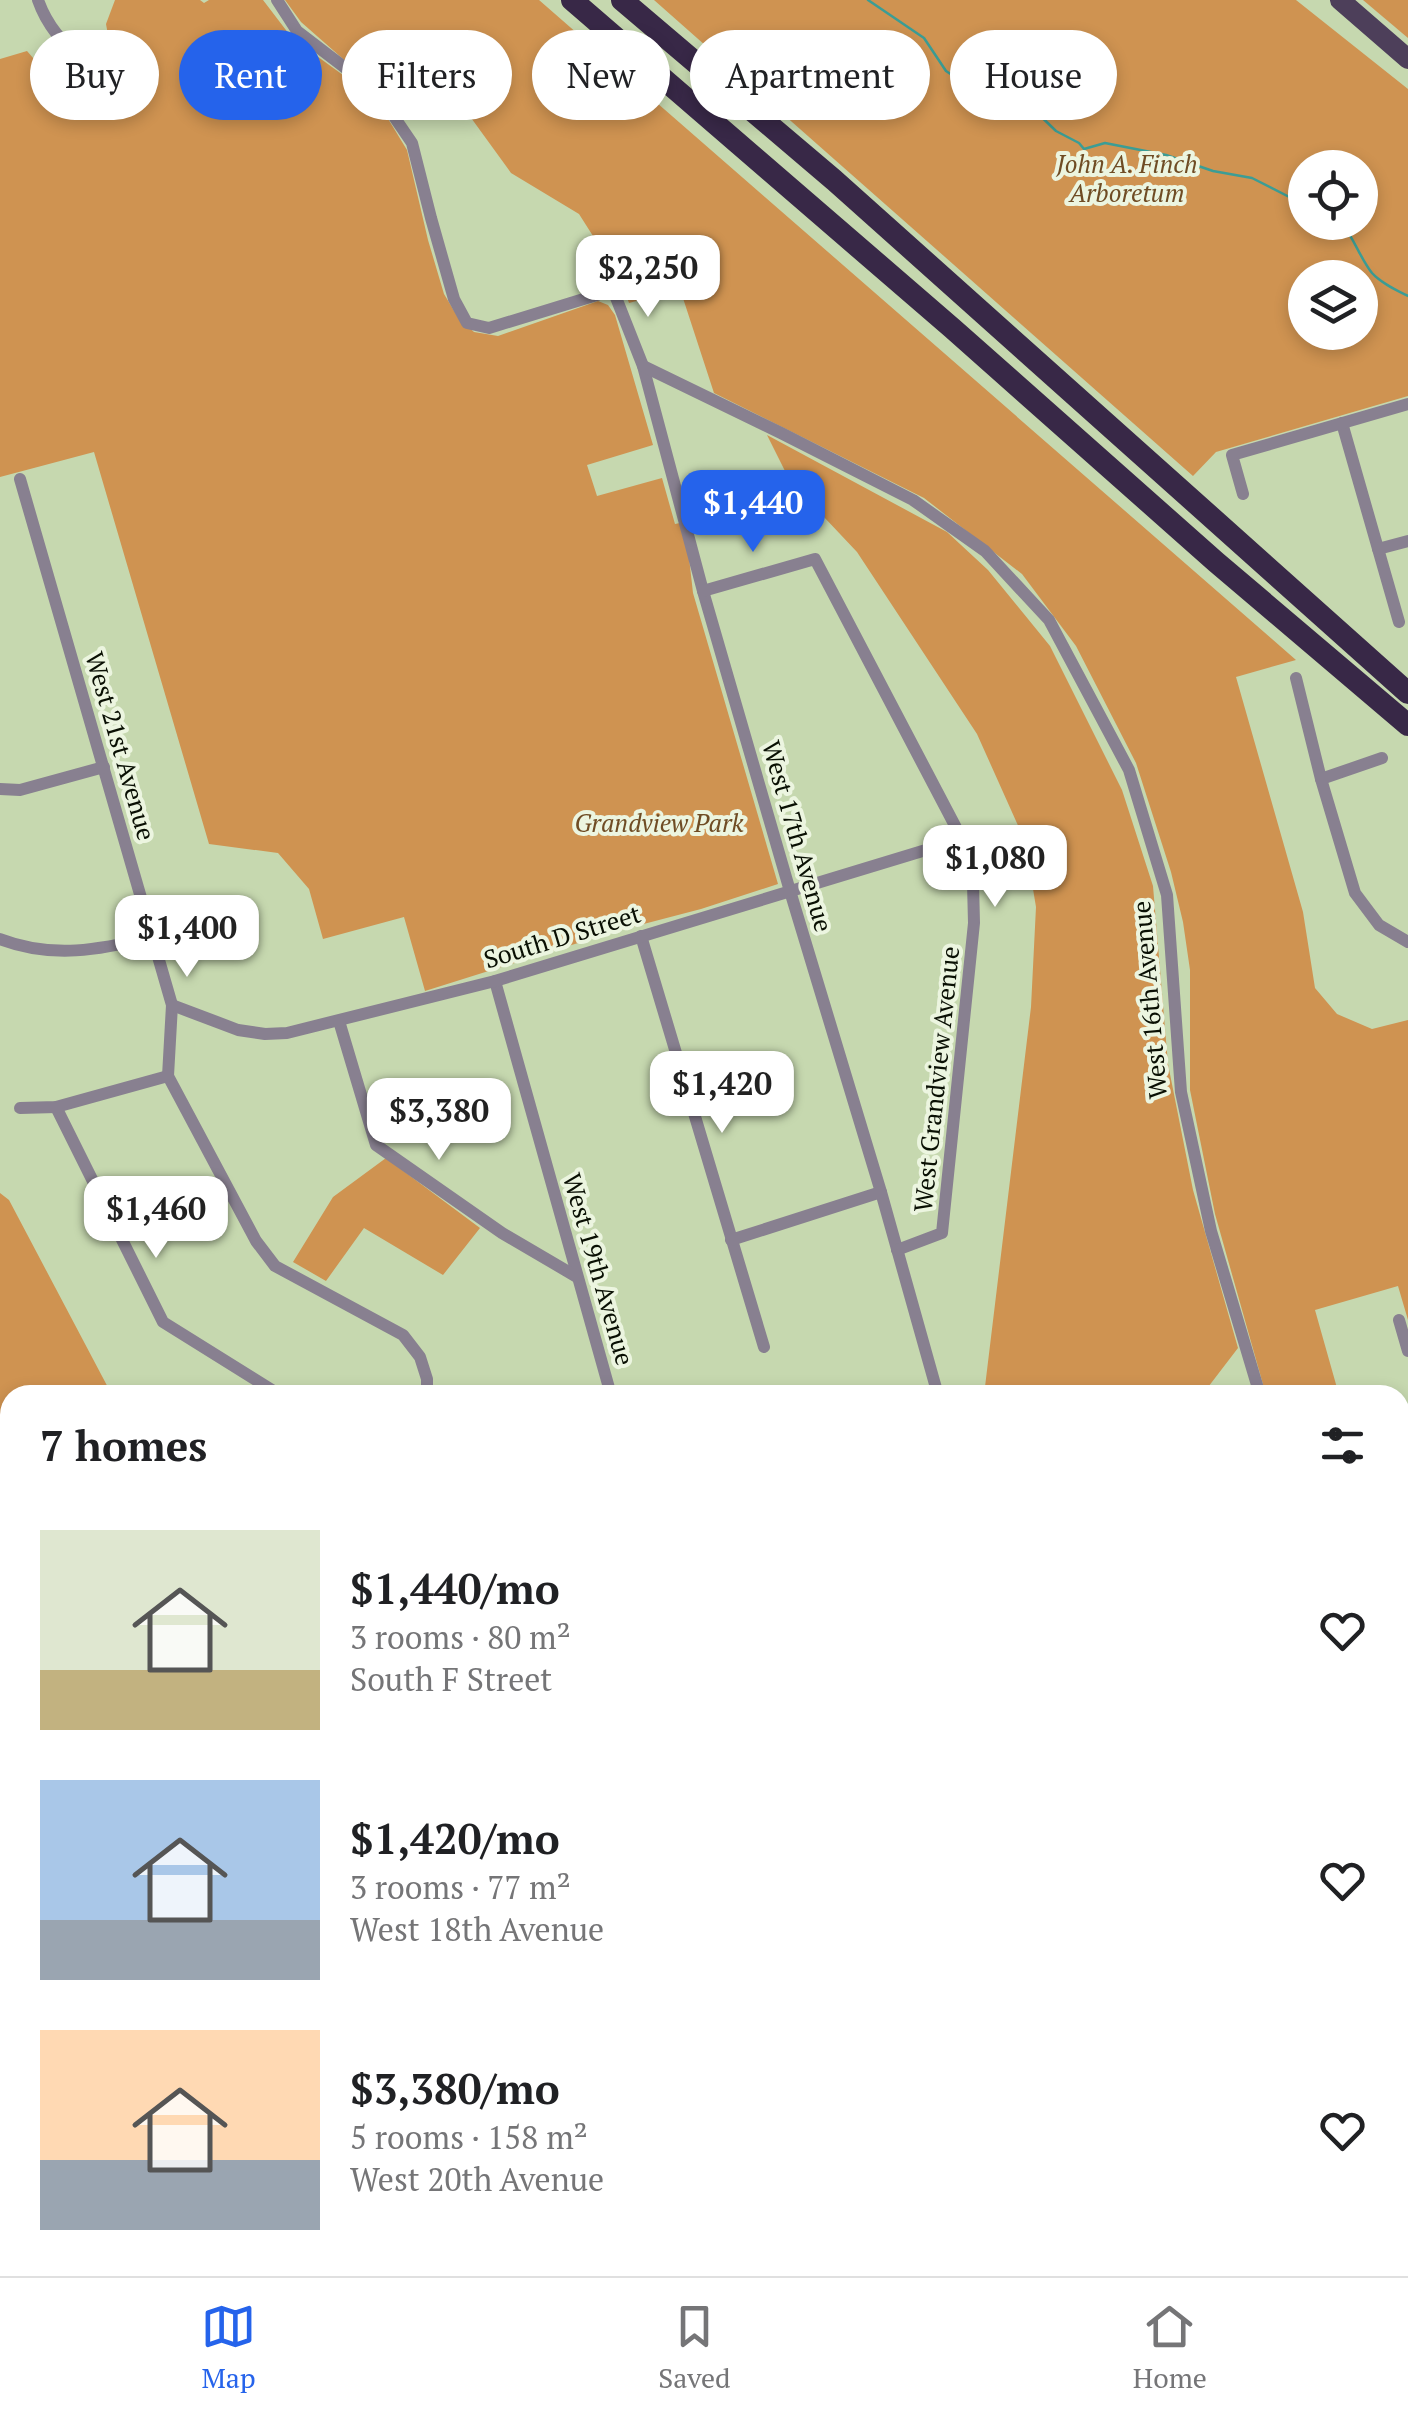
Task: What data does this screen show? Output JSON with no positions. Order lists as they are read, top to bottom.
{
  "streets": {
    "street": [
      "West 21st Avenue",
      "West 17th Avenue",
      "South D Street",
      "West 16th Avenue",
      "West Grandview Avenue",
      "West 19th Avenue"
    ]
  },
  "crossings": [
    ["West 21st Avenue", "South D Street"],
    ["West 17th Avenue", "South D Street"],
    ["West 17th Avenue", "West 16th Avenue"],
    ["West 17th Avenue", "West Grandview Avenue"],
    ["South D Street", "West Grandview Avenue"],
    ["South D Street", "West 19th Avenue"]
  ],
  "parks": ["John A. Finch Arboretum", "Grandview Park"],
  "page": {
    "chip": [
      "Buy",
      "Rent",
      "Filters",
      "New",
      "Apartment",
      "House"
    ],
    "price": [
      "$2,250",
      "$1,440",
      "$1,080",
      "$1,400",
      "$1,420",
      "$3,380",
      "$1,460"
    ],
    "heading": "7 homes",
    "list": [
      {
        "name": "$1,440/mo",
        "note": "3 rooms · 80 m² · South F Street"
      },
      {
        "name": "$1,420/mo",
        "note": "3 rooms · 77 m² · West 18th Avenue"
      },
      {
        "name": "$3,380/mo",
        "note": "5 rooms · 158 m² · West 20th Avenue"
      }
    ],
    "tabs": ["Map", "Saved", "Home"]
  }
}
